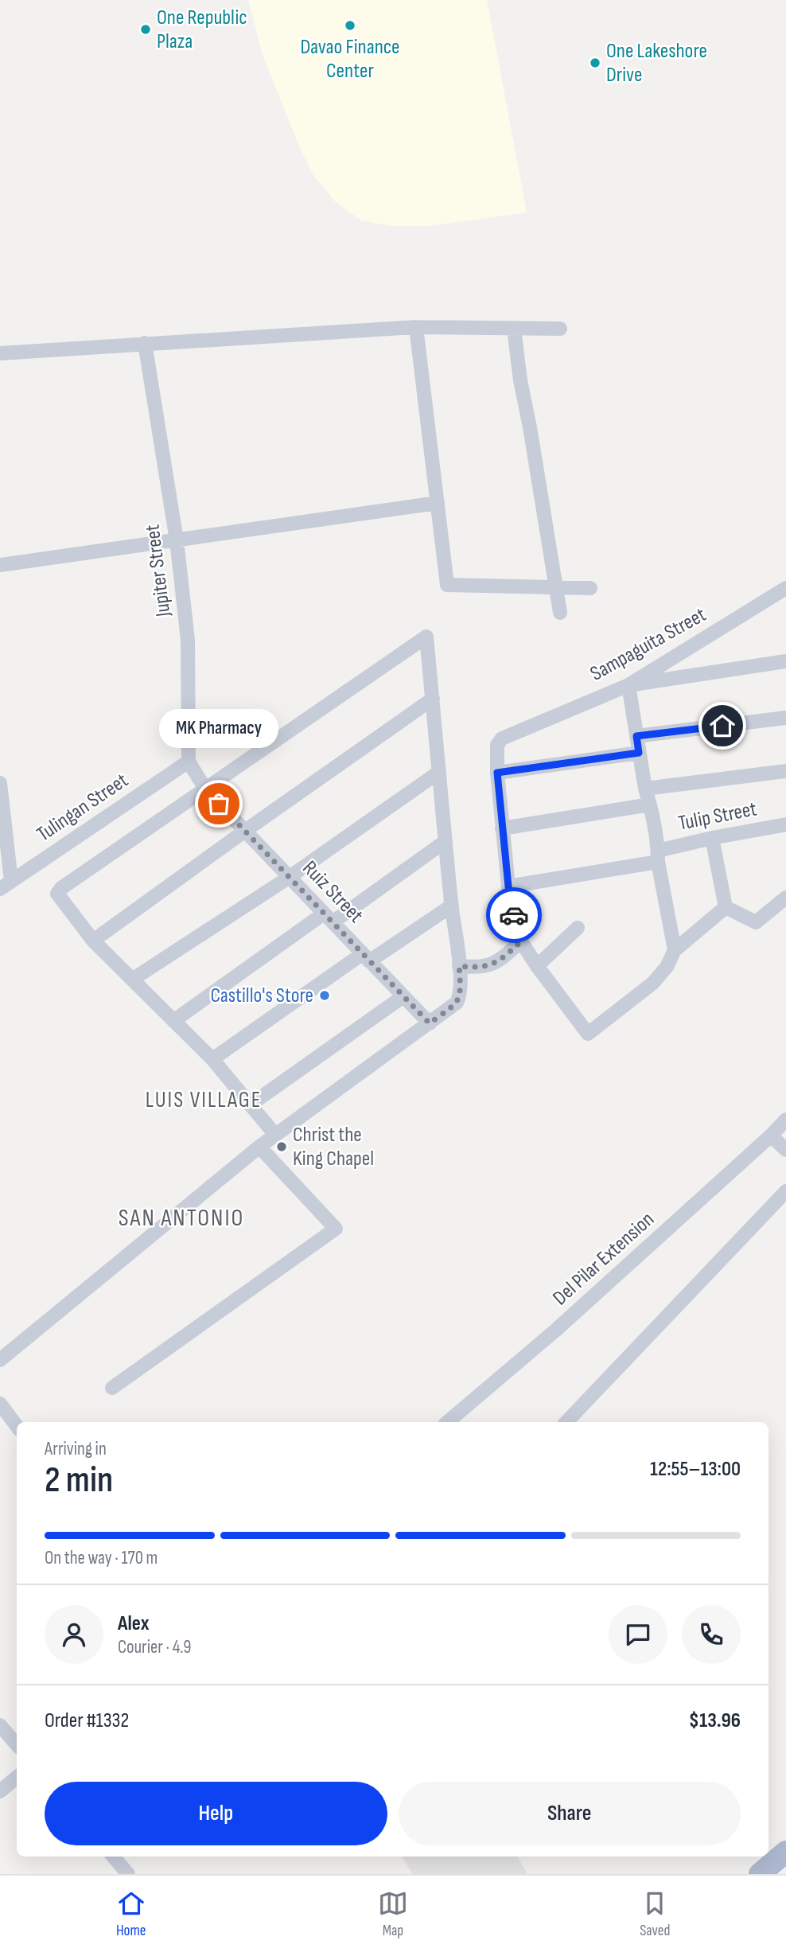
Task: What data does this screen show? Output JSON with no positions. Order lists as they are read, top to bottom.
{
  "streets": {
    "street": [
      "Jupiter Street",
      "Sampaguita Street",
      "Tulingan Street",
      "Tulip Street",
      "Ruiz Street",
      "Del Pilar Extension"
    ]
  },
  "crossings": [
    ["Jupiter Street", "Tulingan Street"]
  ],
  "districts": ["LUIS VILLAGE", "SAN ANTONIO"],
  "places": [
    "Davao Finance Center",
    "One Republic Plaza",
    "One Lakeshore Drive",
    "MK Pharmacy",
    "Castillo's Store",
    "Christ the King Chapel"
  ],
  "page": {
    "bubble": "MK Pharmacy",
    "heading": ["2 min", "Arriving in", "12:55–13:00"],
    "panel": [
      "Alex",
      "Courier · 4.9",
      "Order #1332",
      "$13.96"
    ],
    "bar": "On the way · 170 m",
    "buttons": ["Help", "Share"],
    "tabs": ["Home", "Map", "Saved"]
  }
}
